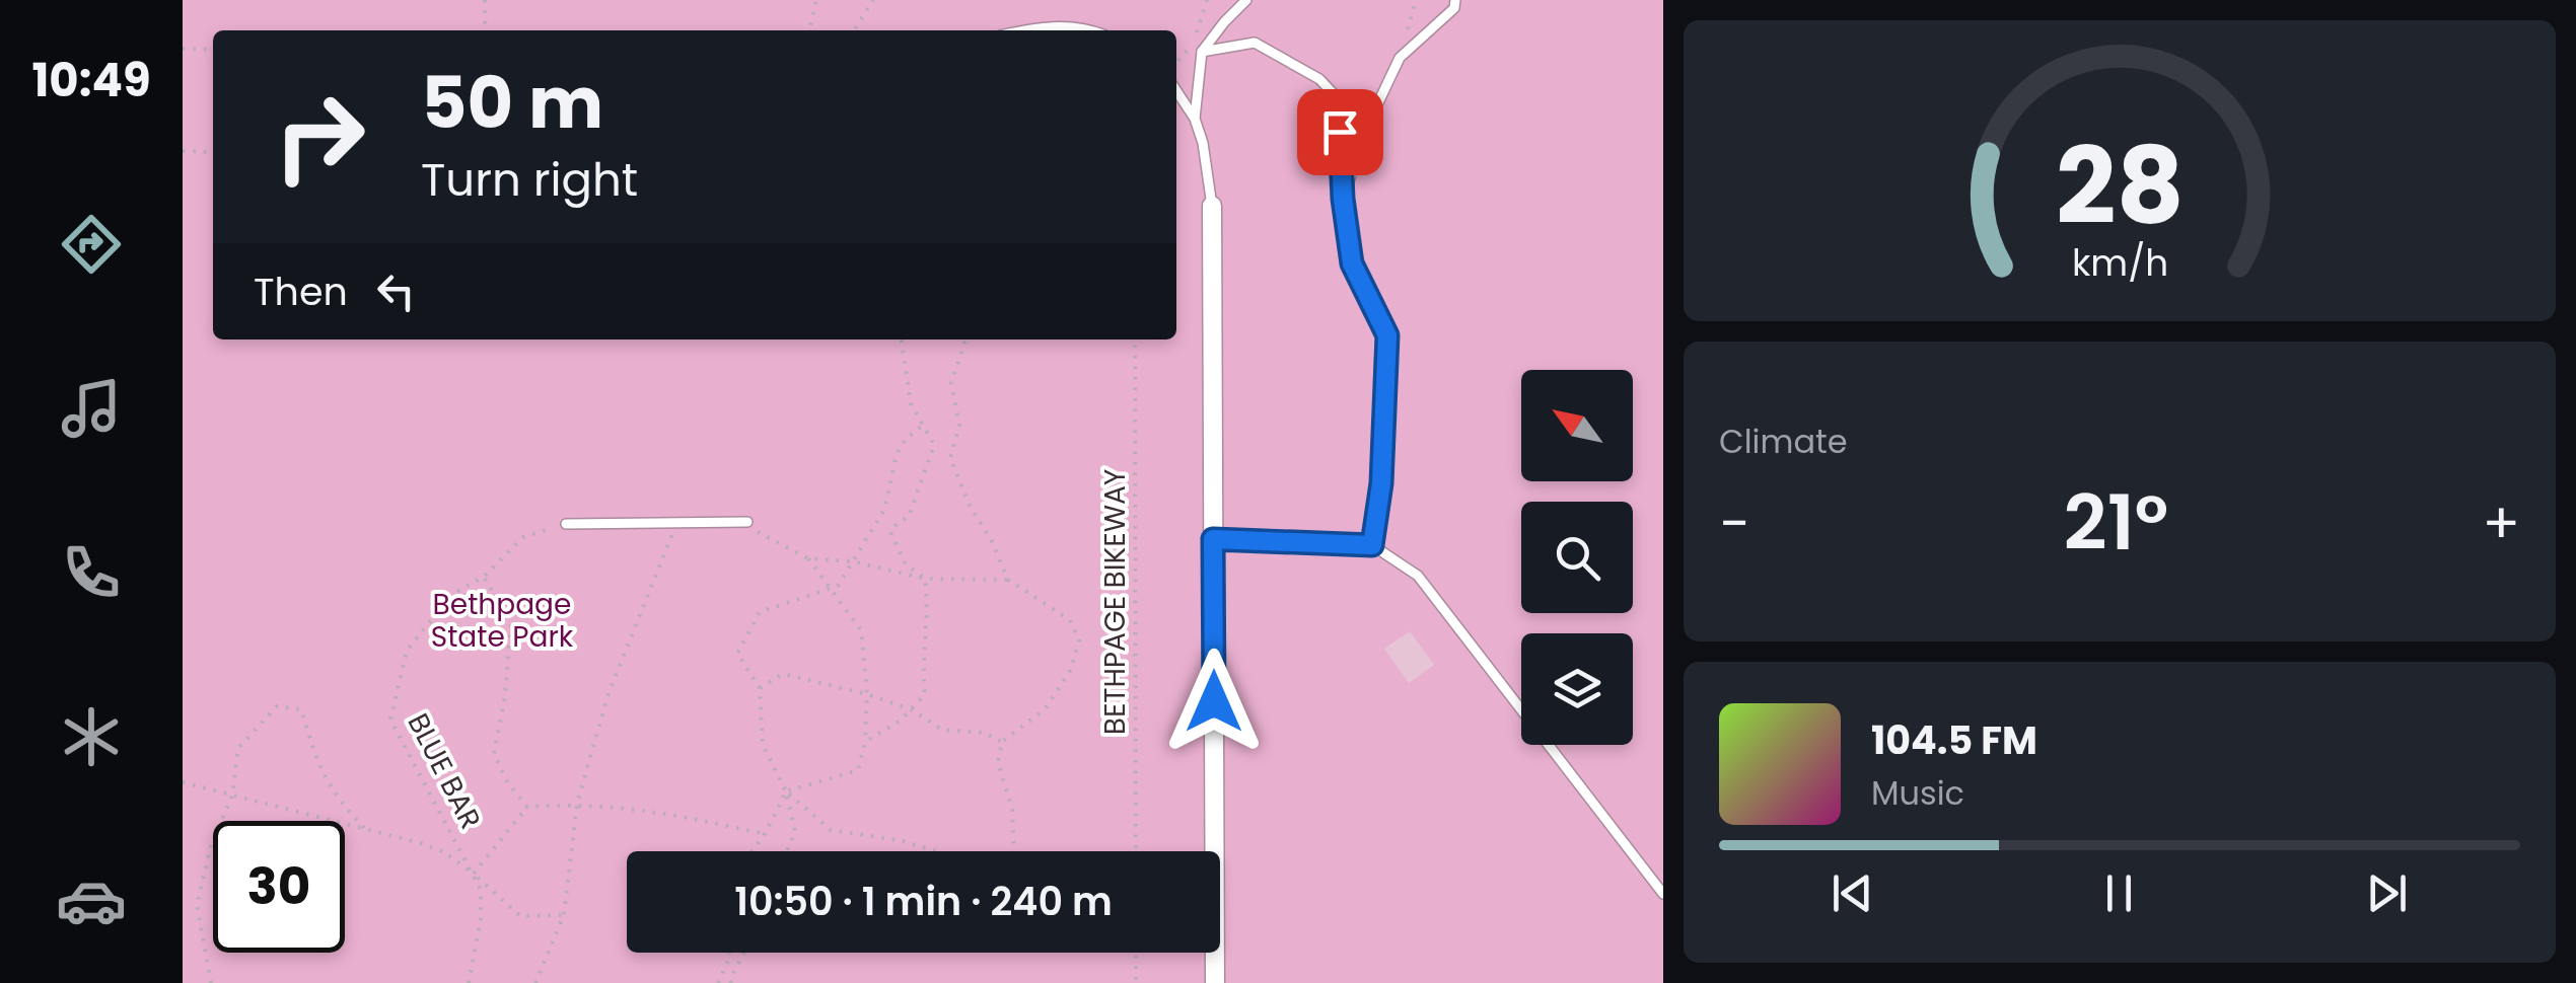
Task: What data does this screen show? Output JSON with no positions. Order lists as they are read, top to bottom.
{
  "streets": {
    "path": ["BETHPAGE BIKEWAY", "BLUE BAR"]
  },
  "parks": ["Bethpage State Park"],
  "north": "top left",
  "page": {
    "tabs": "10:49",
    "turn": ["50 m", "Turn right"],
    "then": "Then",
    "tile": "Climate",
    "heat": ["−", "21°", "+"],
    "song": ["104.5 FM", "Music"],
    "limit": "30",
    "trip": "10:50 · 1 min · 240 m",
    "gauge": ["28", "km/h"]
  }
}
